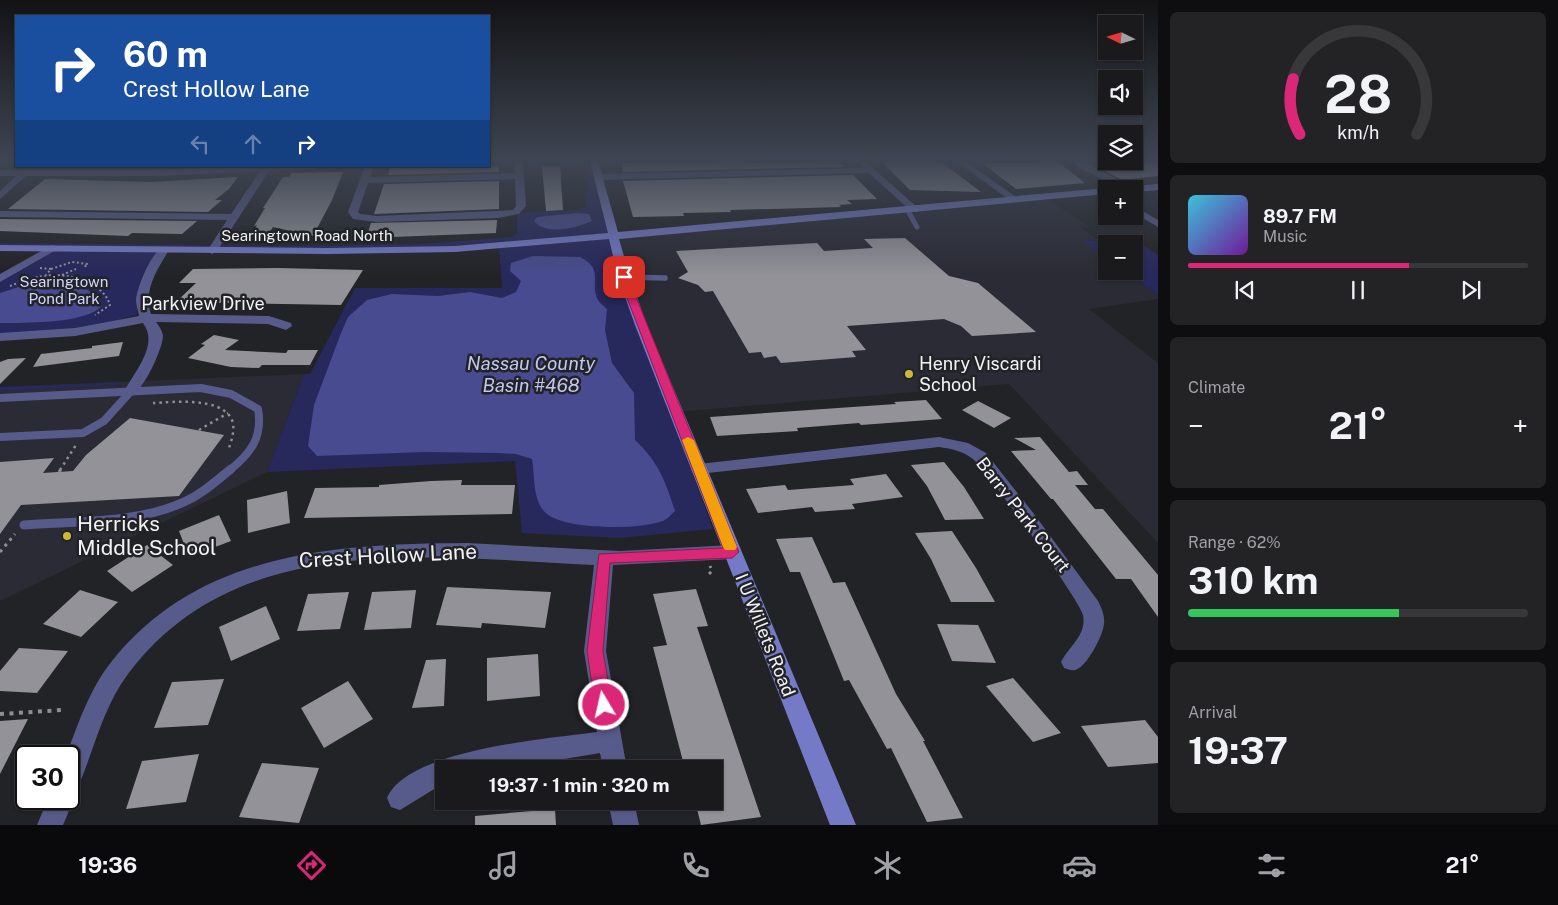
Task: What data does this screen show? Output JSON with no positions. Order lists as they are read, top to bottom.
{
  "streets": {
    "main road": ["Searingtown Road North", "I U Willets Road"],
    "street": ["Parkview Drive", "Barry Park Court", "Crest Hollow Lane"]
  },
  "crossings": [
    ["Searingtown Road North", "I U Willets Road"],
    ["Barry Park Court", "I U Willets Road"],
    ["Crest Hollow Lane", "I U Willets Road"]
  ],
  "water": ["Nassau County Basin #468"],
  "parks": ["Searingtown Pond Park"],
  "places": ["Henry Viscardi School", "Herricks Middle School"],
  "north": "left",
  "page": {
    "map_buttons": ["+", "−"],
    "turn": ["60 m", "Crest Hollow Lane"],
    "song": ["89.7 FM", "Music"],
    "tile": [
      "Climate",
      ["Range · 62%", "310 km"],
      ["Arrival", "19:37"]
    ],
    "heat": ["−", "21°", "+"],
    "limit": "30",
    "trip": "19:37 · 1 min · 320 m",
    "tabs": ["19:36", "21°"],
    "gauge": ["28", "km/h"]
  }
}
